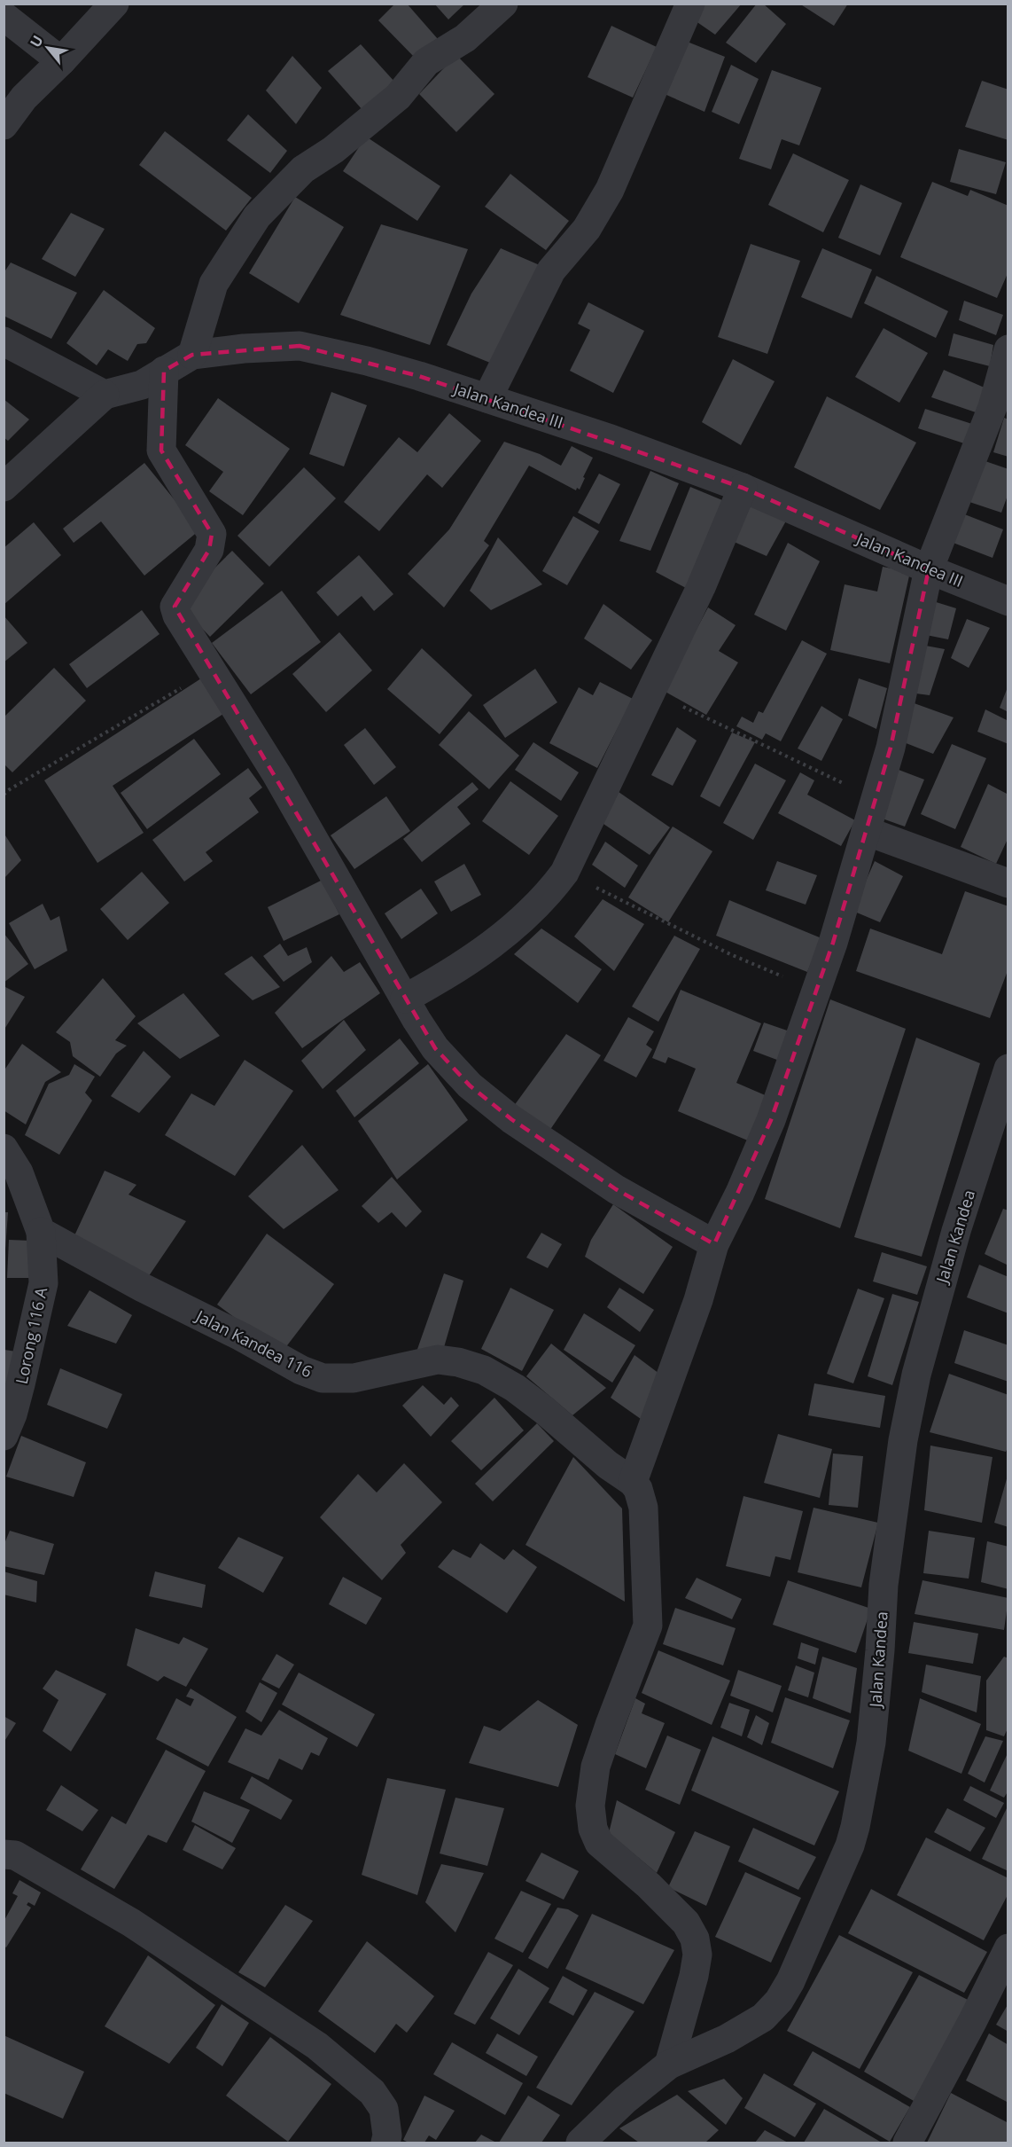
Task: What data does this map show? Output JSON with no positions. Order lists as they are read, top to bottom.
{
  "streets": {
    "street": [
      "Jalan Kandea III",
      "Jalan Kandea",
      "Lorong 116 A",
      "Jalan Kandea 116"
    ]
  },
  "crossings": [
    ["Lorong 116 A", "Jalan Kandea 116"]
  ],
  "north": "top left"
}
